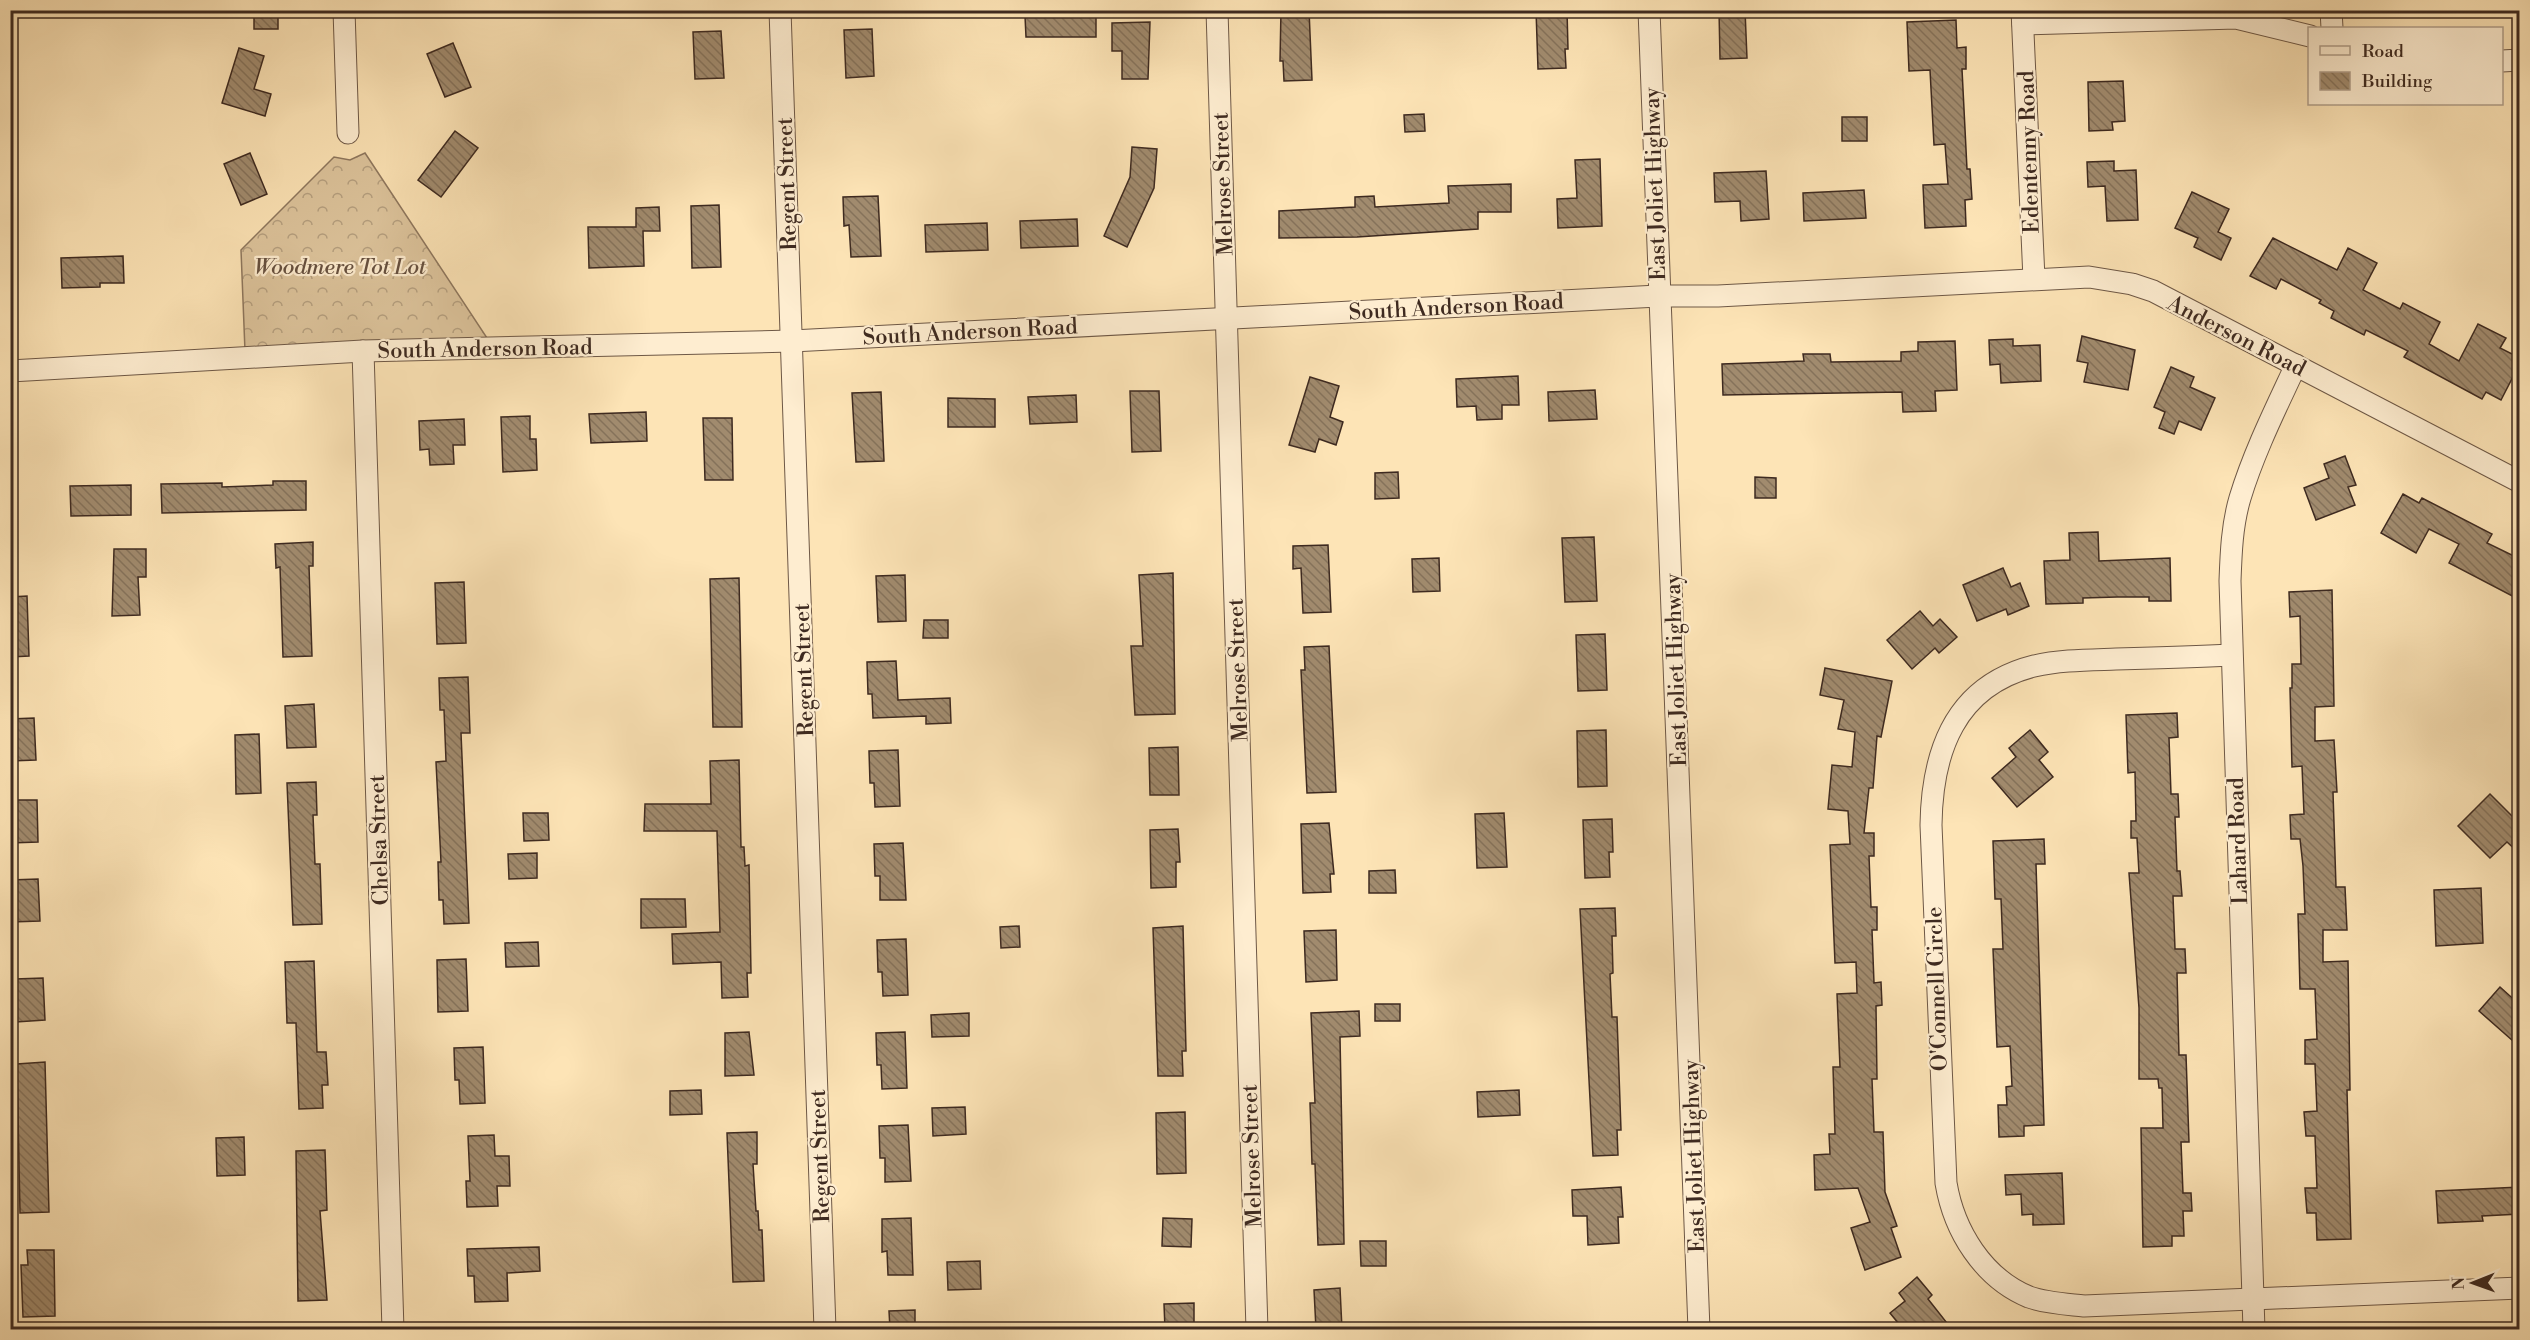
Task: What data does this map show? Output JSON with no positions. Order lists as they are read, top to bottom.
{
  "streets": {
    "street": [
      "Edentenny Road",
      "Regent Street",
      "Melrose Street",
      "East Joliet Highway",
      "South Anderson Road",
      "Anderson Road",
      "Chelsa Street",
      "Lahard Road",
      "O'Connell Circle"
    ]
  },
  "crossings": [
    ["Edentenny Road", "Anderson Road"],
    ["Regent Street", "South Anderson Road"],
    ["Melrose Street", "South Anderson Road"],
    ["East Joliet Highway", "South Anderson Road"],
    ["South Anderson Road", "Anderson Road"],
    ["South Anderson Road", "Chelsa Street"],
    ["Anderson Road", "Lahard Road"],
    ["Lahard Road", "O'Connell Circle"]
  ],
  "parks": ["Woodmere Tot Lot"],
  "legend": ["Road", "Building"],
  "north": "left"
}
